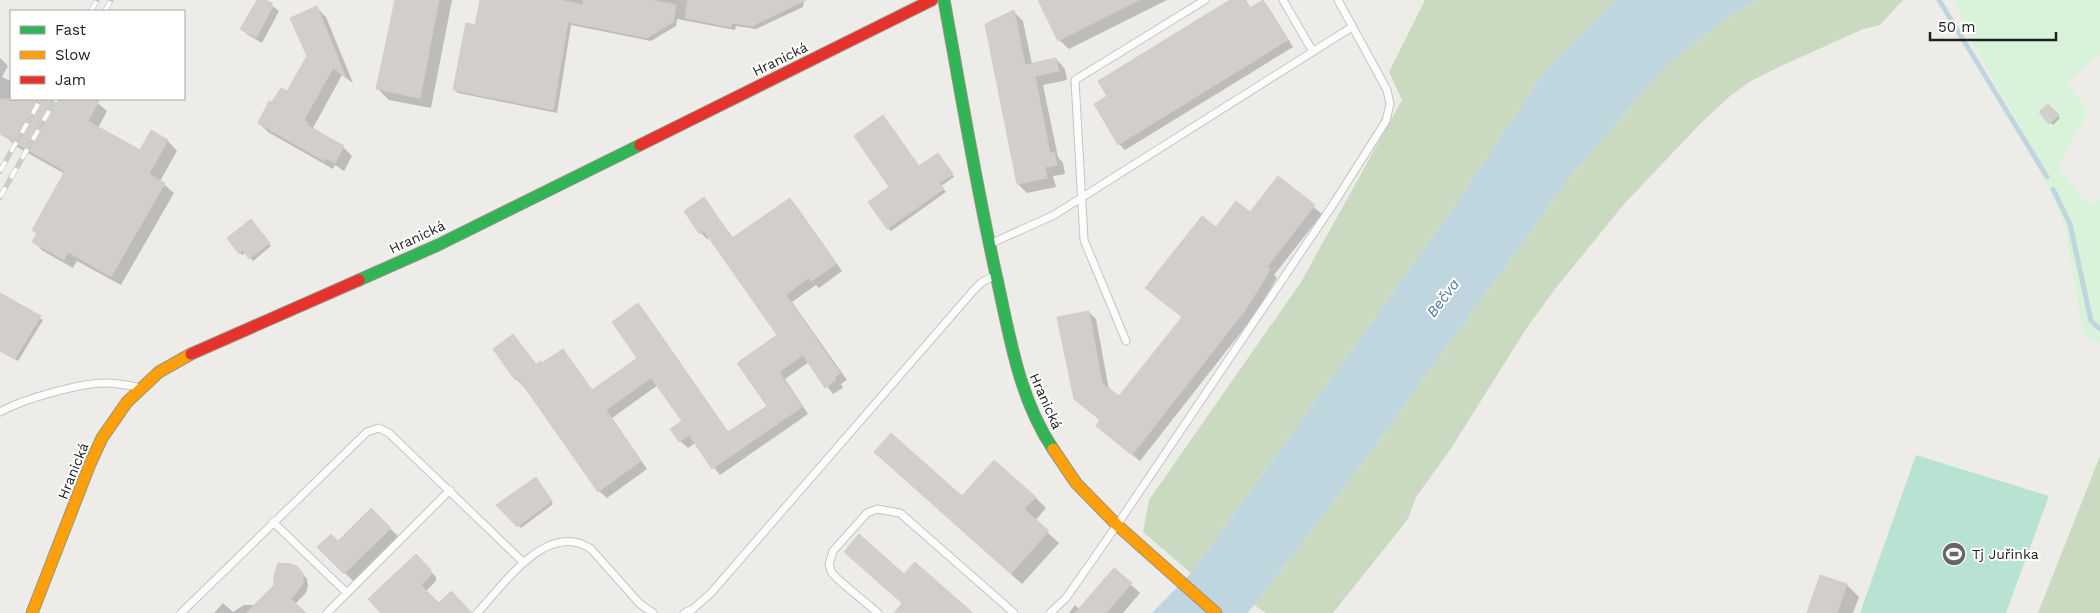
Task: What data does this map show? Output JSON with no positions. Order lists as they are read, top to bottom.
{
  "streets": {
    "street": ["Hranická"]
  },
  "water": ["Bečva"],
  "places": {
    "sports": ["Tj Juřinka"]
  },
  "legend": ["Fast", "Slow", "Jam"],
  "scale_bar": "50 m"
}
